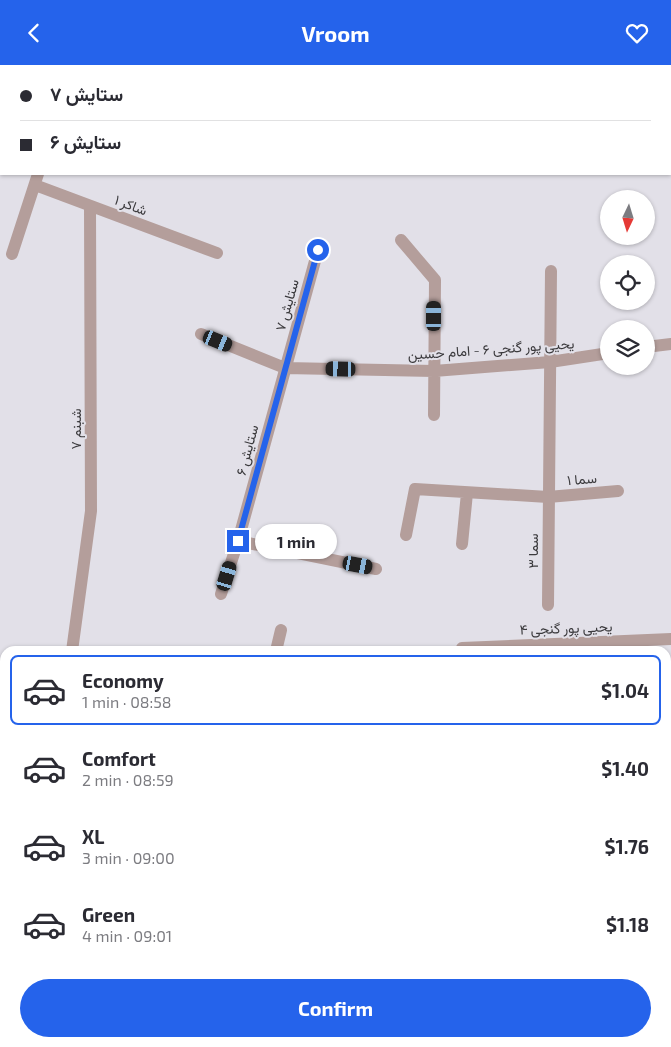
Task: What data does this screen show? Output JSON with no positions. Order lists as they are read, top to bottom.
{
  "streets": {
    "street": [
      "شاکر ۱",
      "ستایش ۷",
      "یحیی پور گنجی ۶ - امام حسین",
      "شبنم ۷",
      "ستایش ۶",
      "سما ۱",
      "سما ۳",
      "یحیی پور گنجی ۴"
    ]
  },
  "crossings": [
    ["شاکر ۱", "شبنم ۷"],
    ["ستایش ۷", "یحیی پور گنجی ۶ - امام حسین"],
    ["ستایش ۷", "ستایش ۶"],
    ["یحیی پور گنجی ۶ - امام حسین", "ستایش ۶"],
    ["یحیی پور گنجی ۶ - امام حسین", "سما ۳"],
    ["سما ۱", "سما ۳"]
  ],
  "north": "bottom",
  "page": {
    "header": "Vroom",
    "banner": ["ستایش ۷", "ستایش ۶"],
    "bubble": "1 min",
    "list": [
      {
        "name": "Economy",
        "note": "1 min · 08:58",
        "value": "$1.04"
      },
      {
        "name": "Comfort",
        "note": "2 min · 08:59",
        "value": "$1.40"
      },
      {
        "name": "XL",
        "note": "3 min · 09:00",
        "value": "$1.76"
      },
      {
        "name": "Green",
        "note": "4 min · 09:01",
        "value": "$1.18"
      }
    ],
    "buttons": "Confirm"
  }
}
